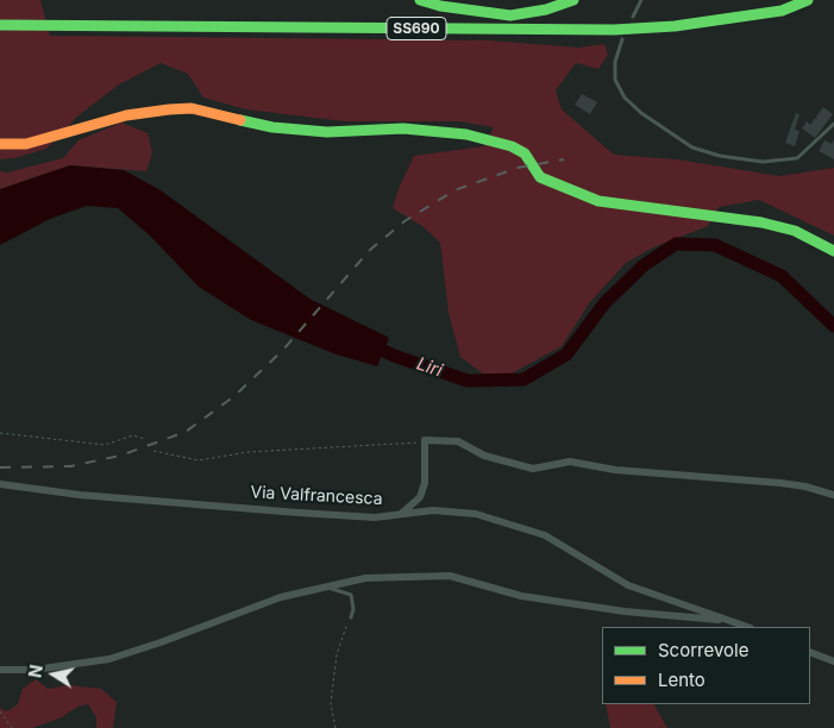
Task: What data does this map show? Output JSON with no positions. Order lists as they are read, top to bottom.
{
  "streets": {
    "main road": ["SS690"],
    "street": ["Via Valfrancesca"]
  },
  "water": ["Liri"],
  "legend": ["Scorrevole", "Lento"],
  "north": "left"
}
